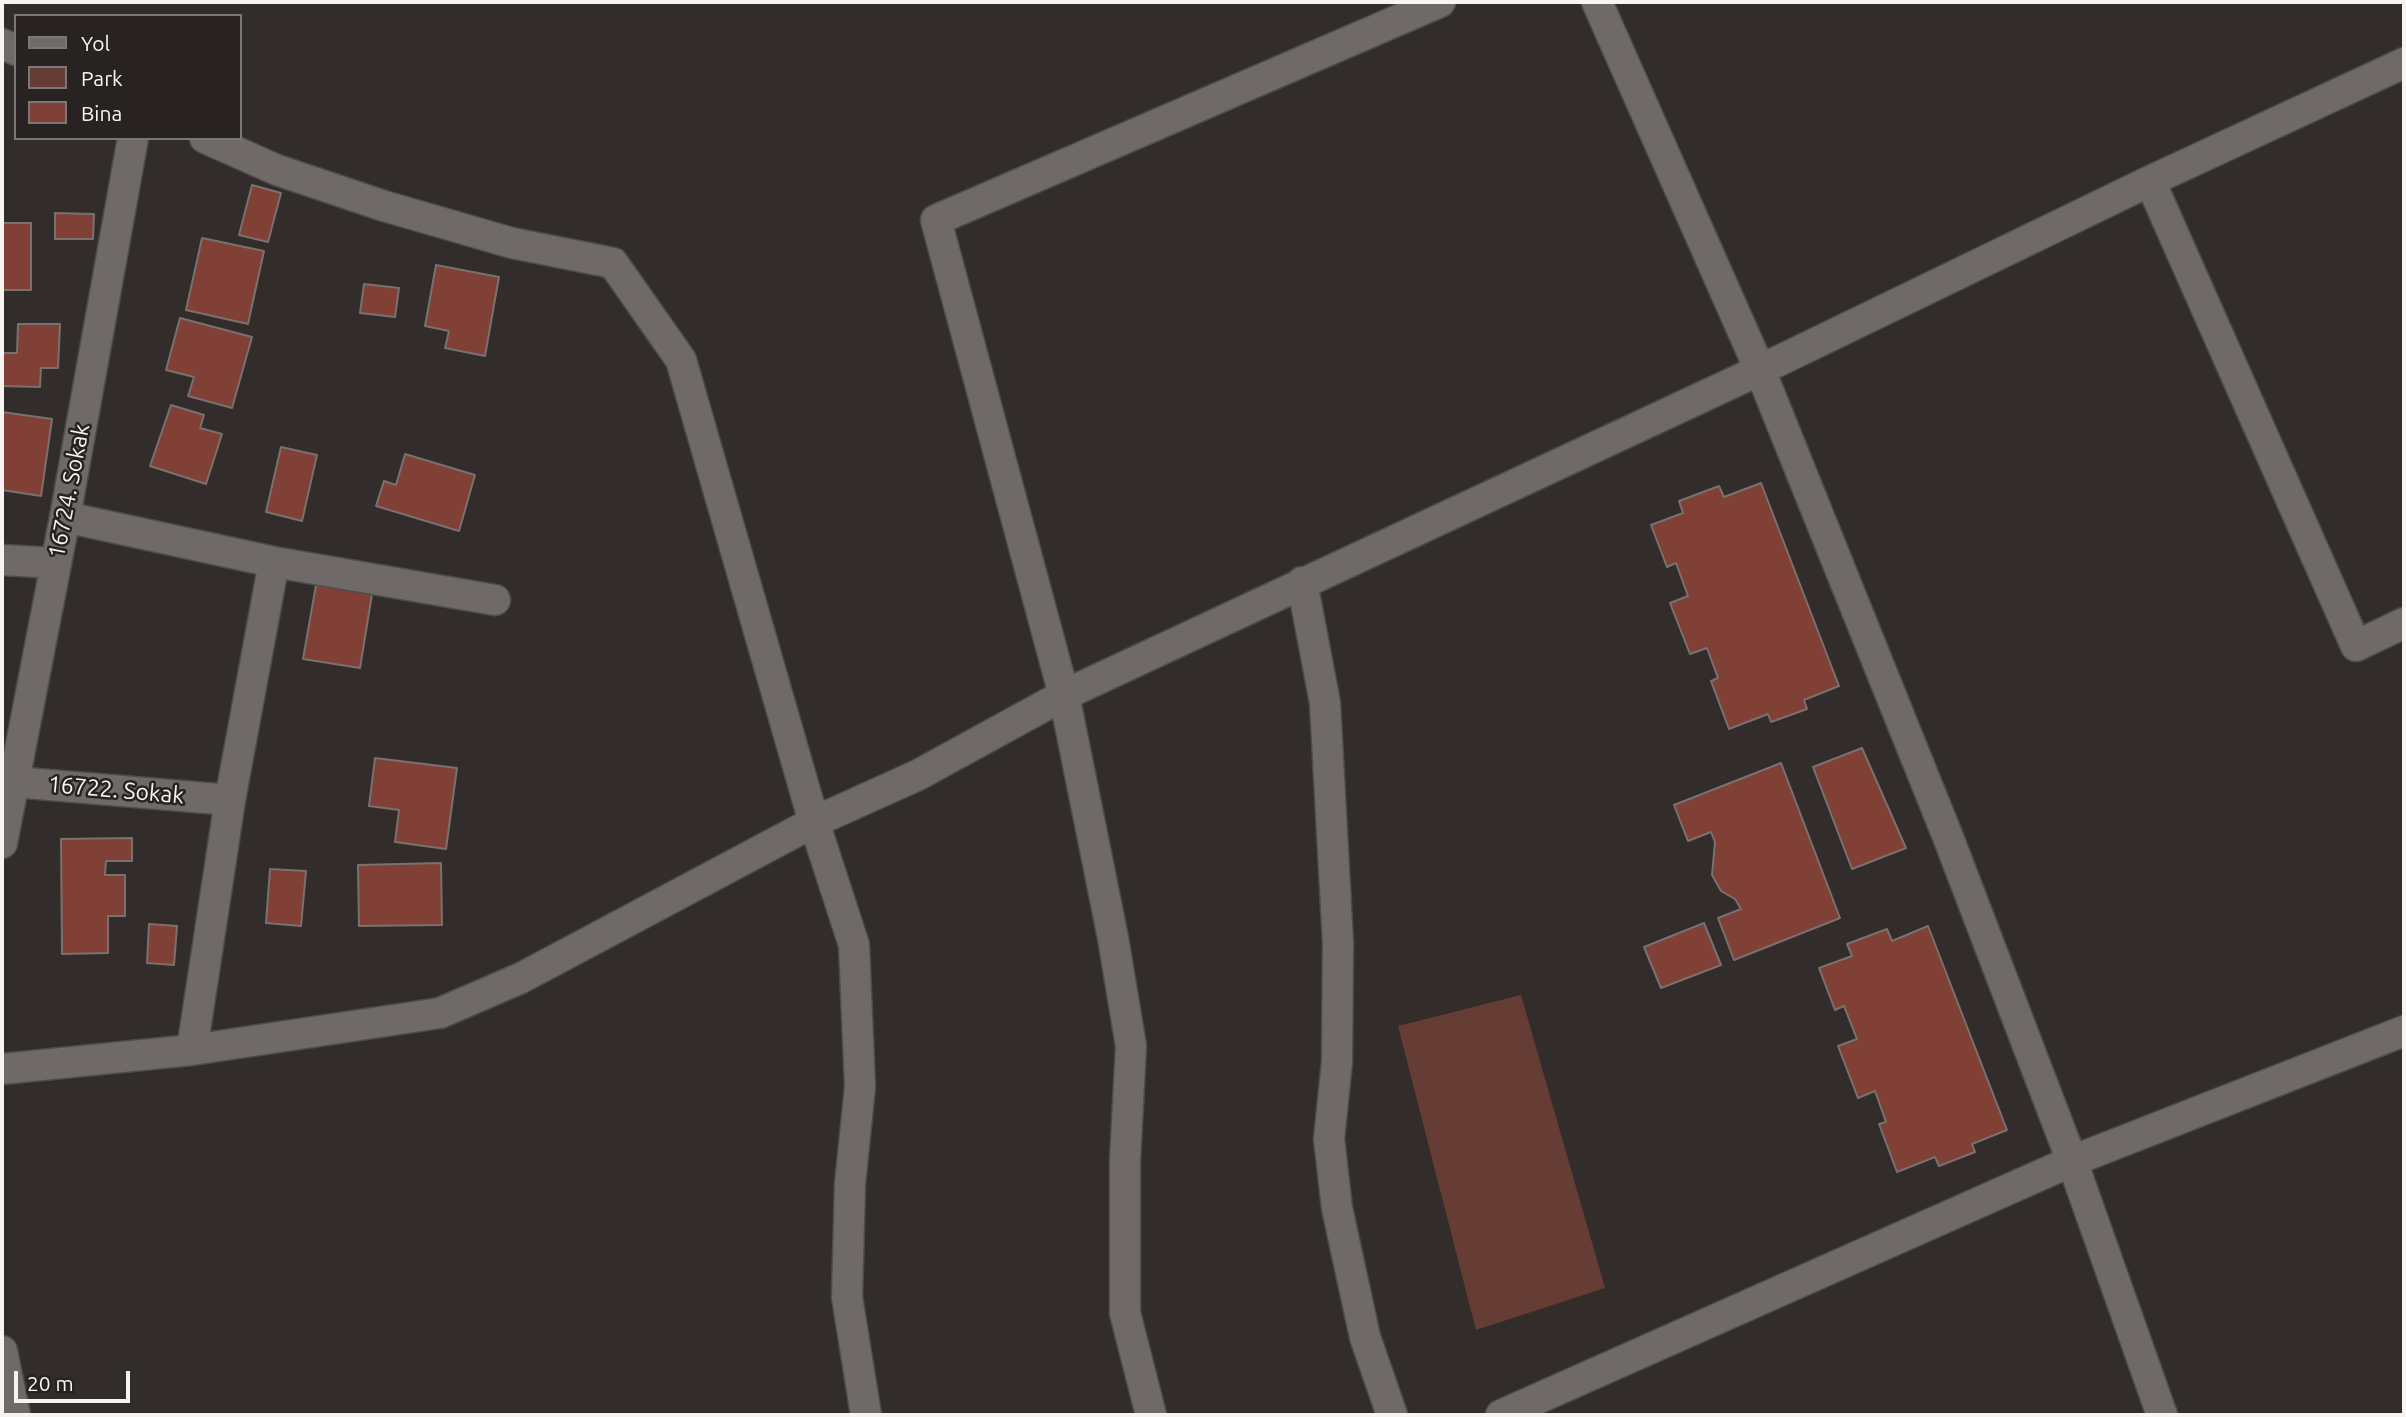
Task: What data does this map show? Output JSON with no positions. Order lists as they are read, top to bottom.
{
  "streets": {
    "street": ["16724. Sokak", "16722. Sokak"]
  },
  "crossings": [
    ["16724. Sokak", "16722. Sokak"]
  ],
  "legend": ["Yol", "Park", "Bina"],
  "scale_bar": "20 m"
}
